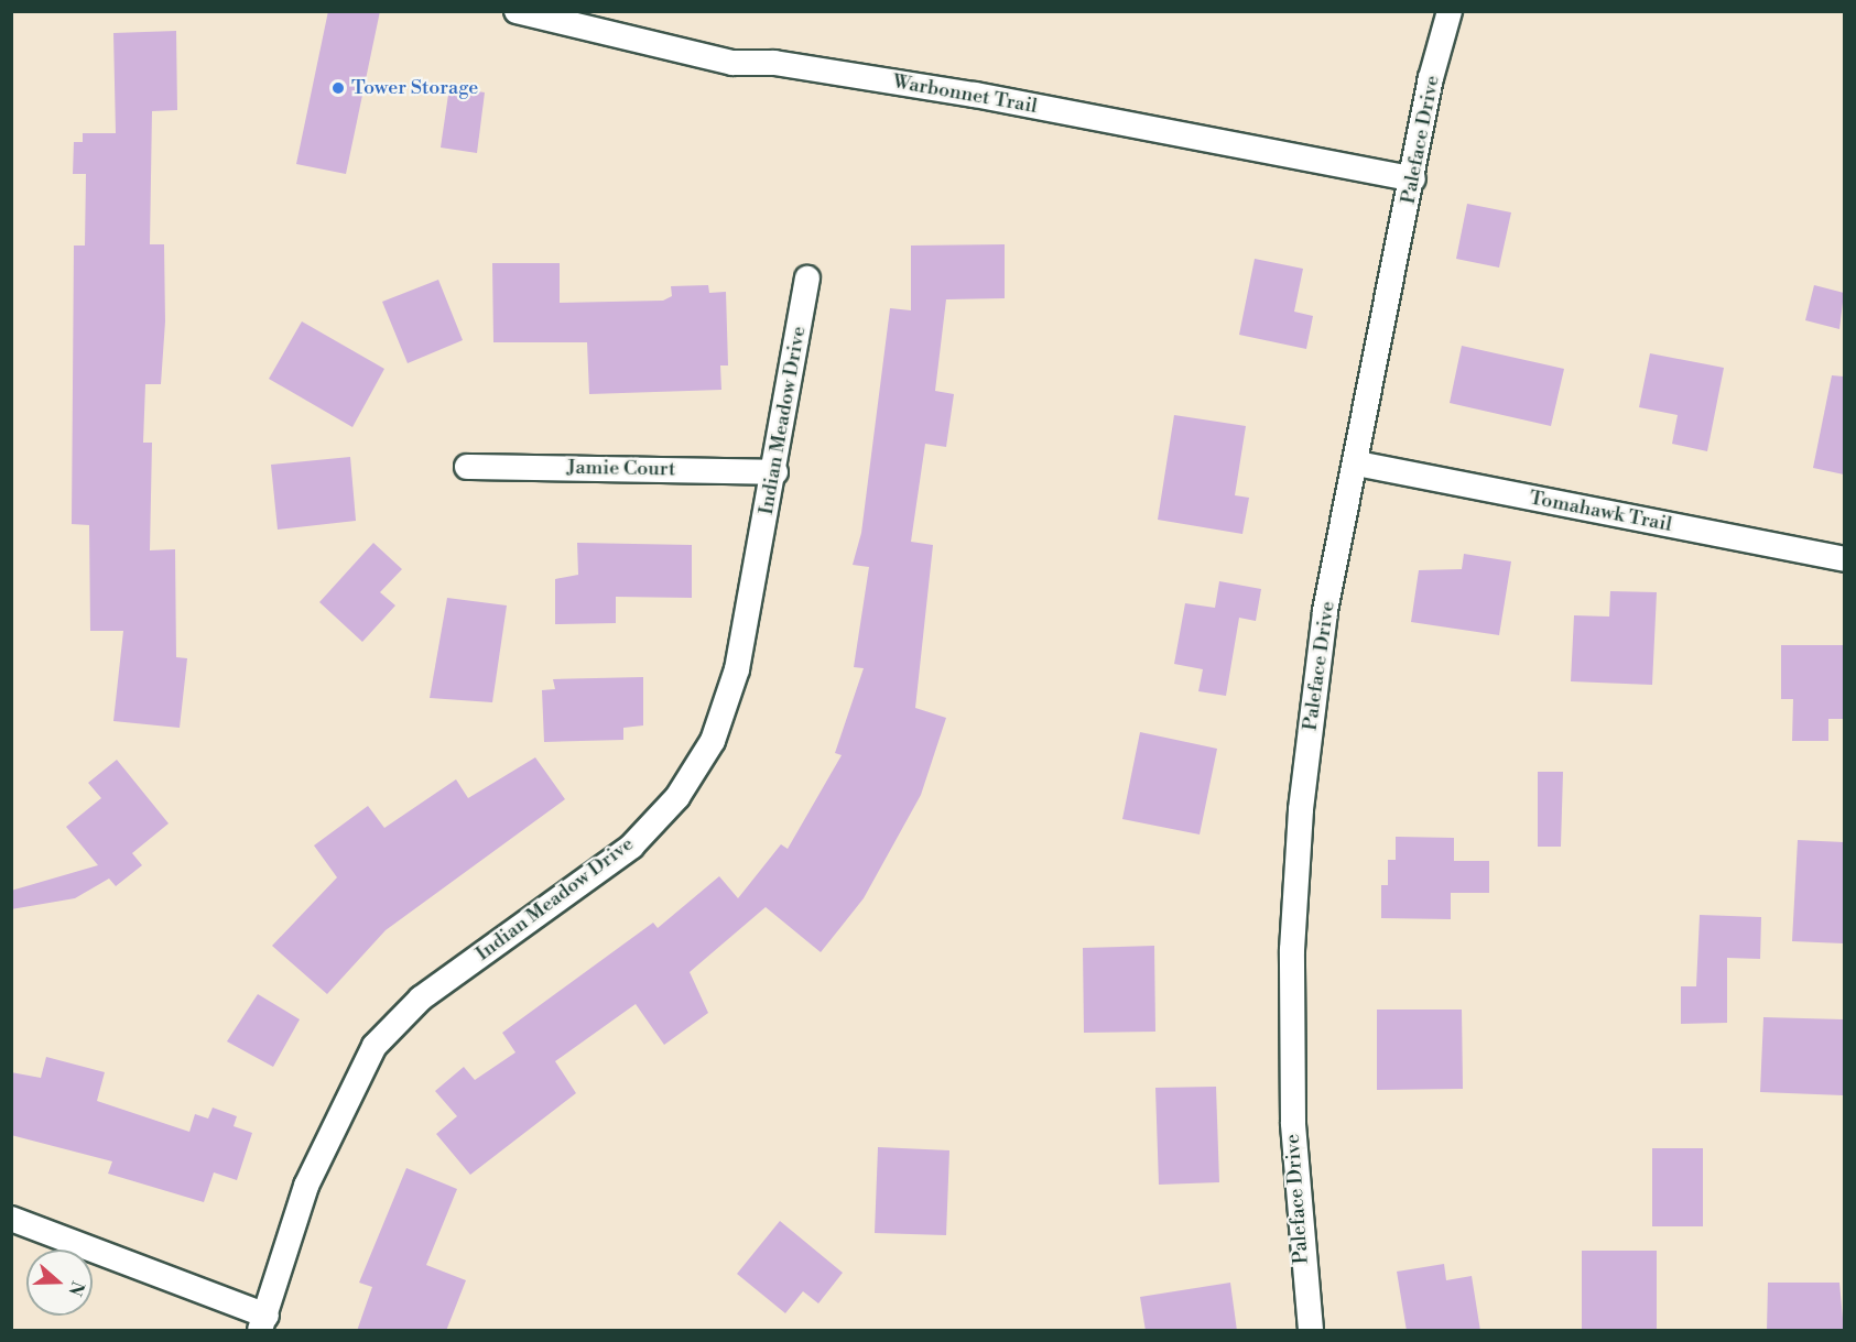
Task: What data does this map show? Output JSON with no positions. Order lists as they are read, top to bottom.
{
  "streets": {
    "street": [
      "Warbonnet Trail",
      "Paleface Drive",
      "Indian Meadow Drive",
      "Jamie Court",
      "Tomahawk Trail"
    ]
  },
  "crossings": [
    ["Warbonnet Trail", "Paleface Drive"],
    ["Paleface Drive", "Tomahawk Trail"],
    ["Indian Meadow Drive", "Jamie Court"]
  ],
  "places": ["Tower Storage"],
  "north": "right"
}
